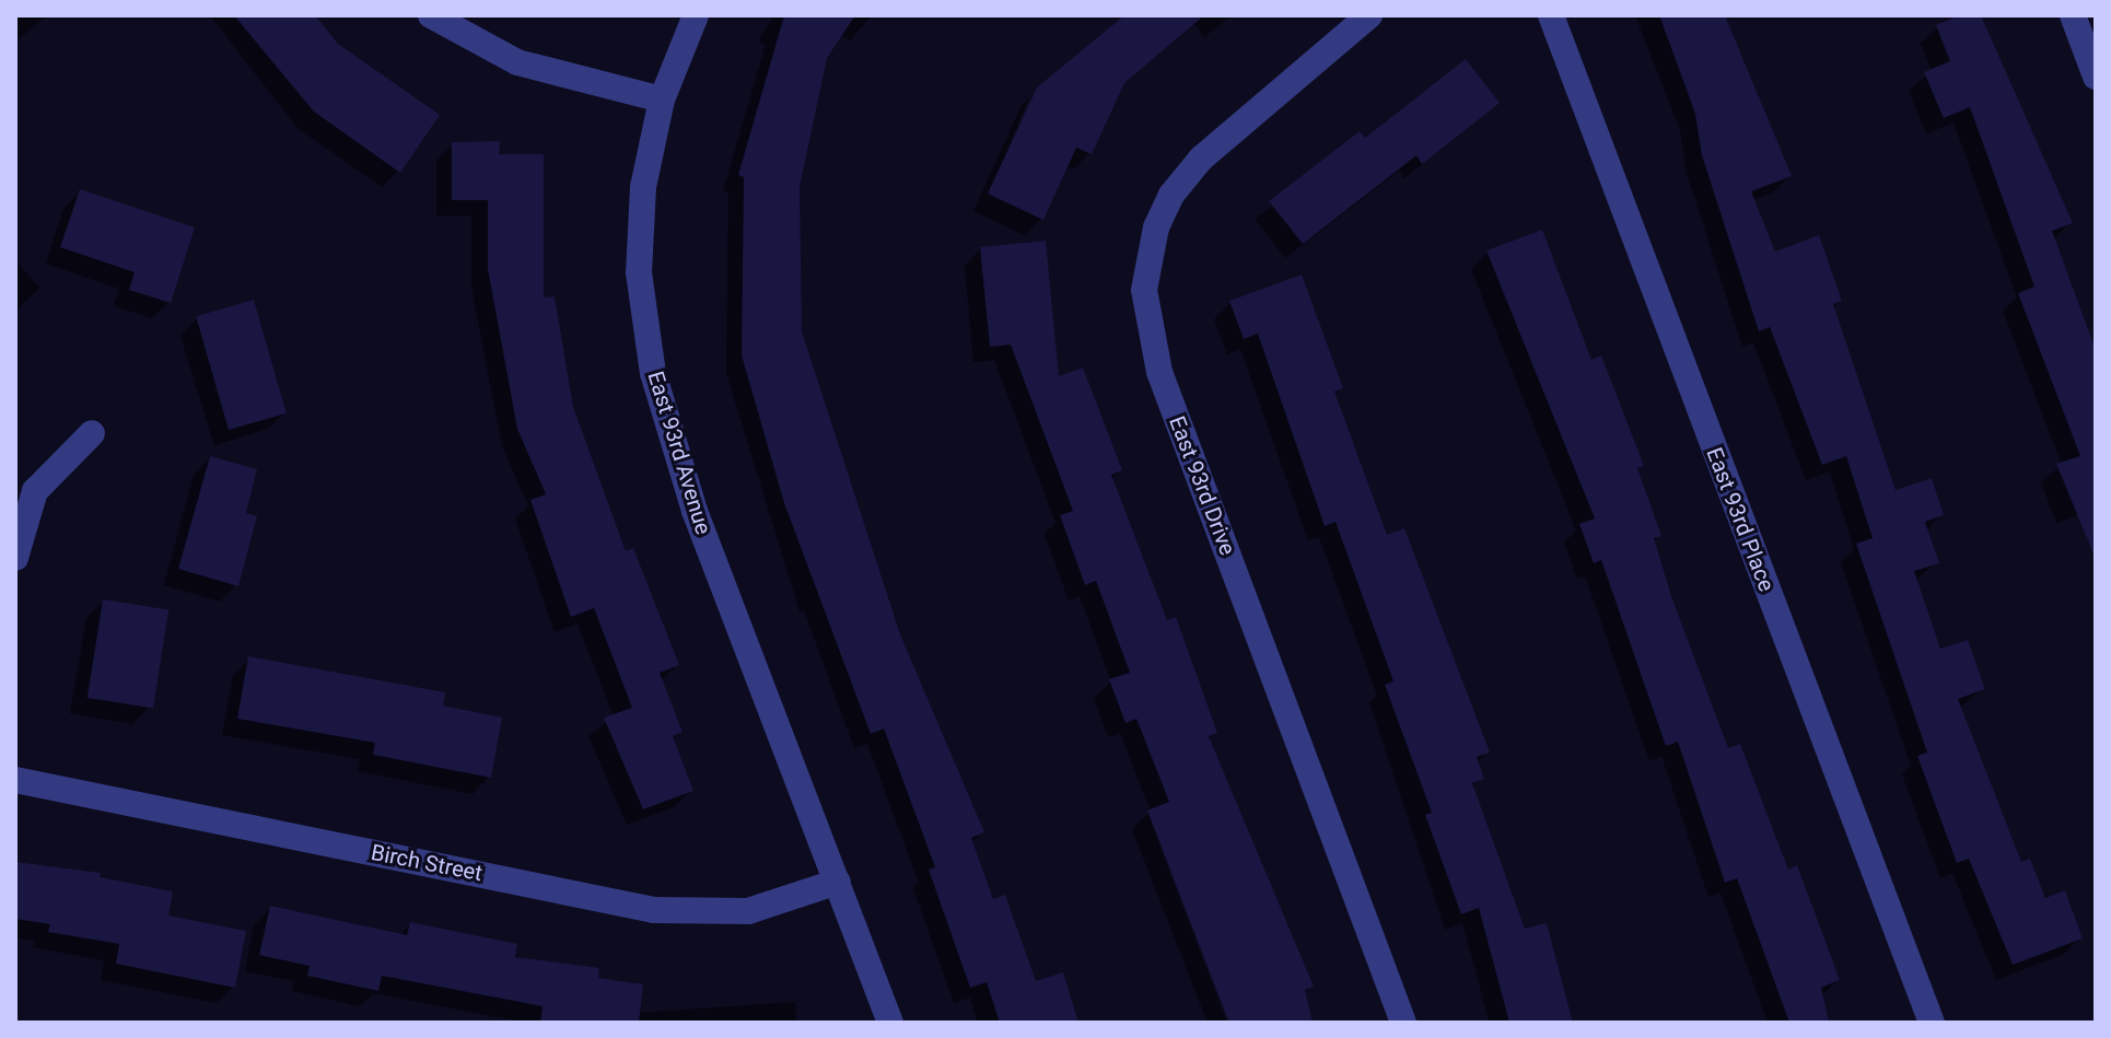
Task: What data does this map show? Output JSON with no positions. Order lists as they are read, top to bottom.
{
  "streets": {
    "street": [
      "East 93rd Avenue",
      "East 93rd Drive",
      "East 93rd Place",
      "Birch Street"
    ]
  },
  "crossings": [
    ["East 93rd Avenue", "Birch Street"]
  ]
}
